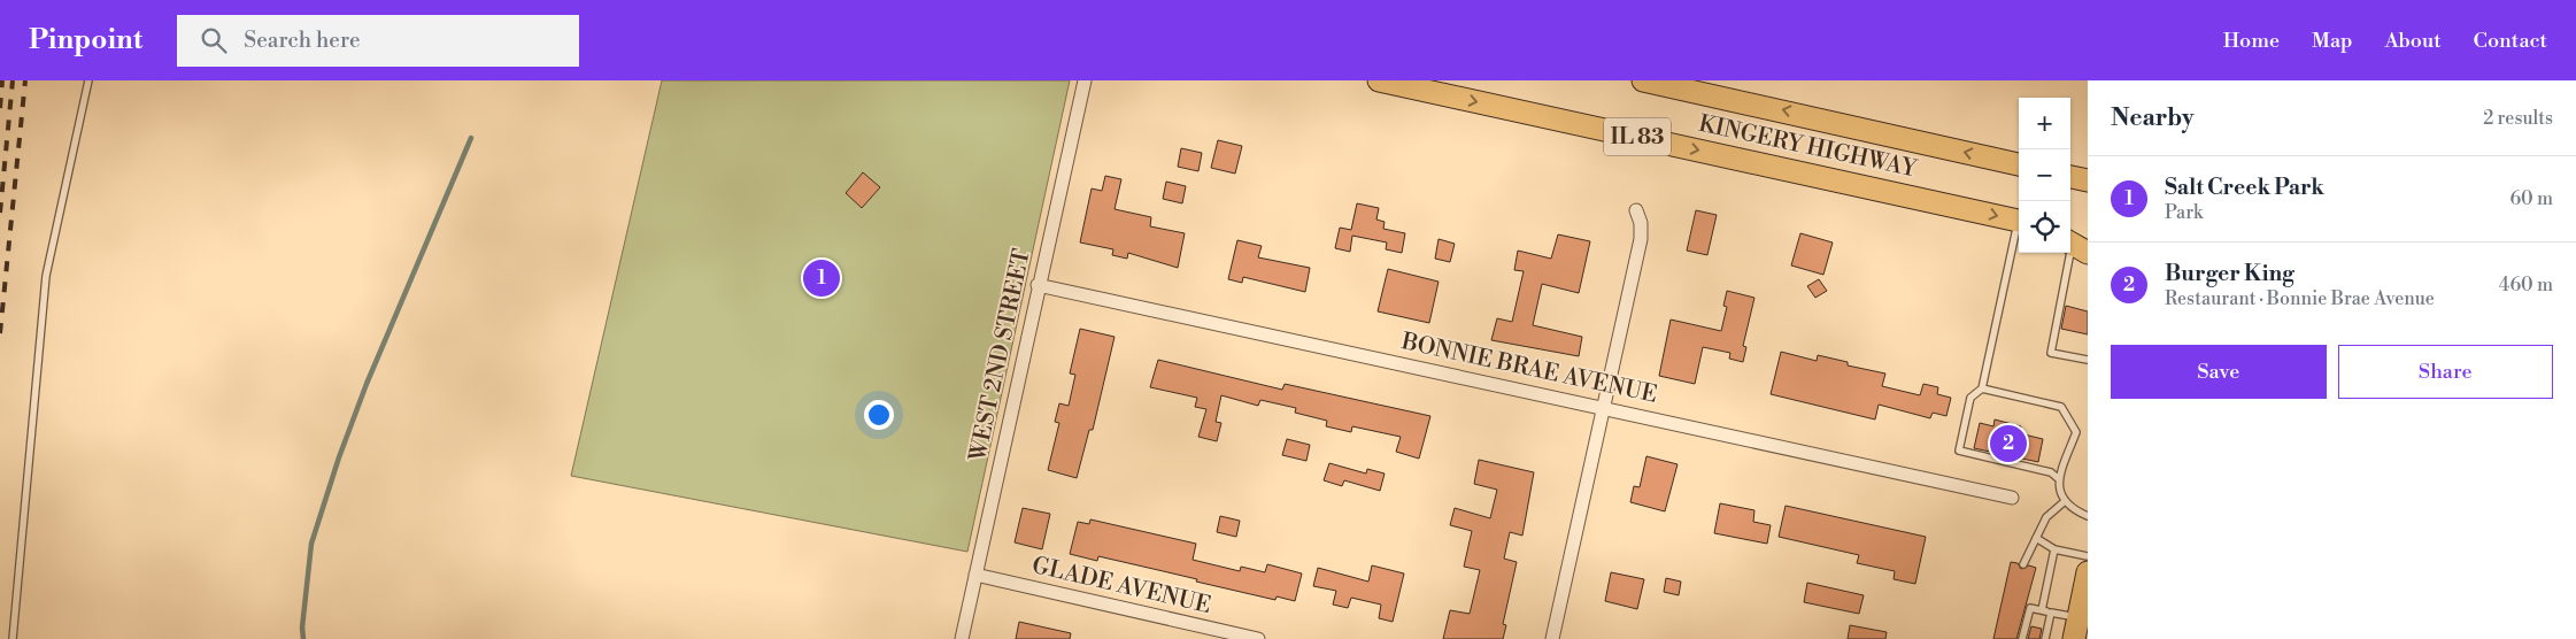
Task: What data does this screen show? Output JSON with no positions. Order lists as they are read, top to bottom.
{
  "streets": {
    "main road": ["IL 83", "KINGERY HIGHWAY"],
    "street": ["WEST 2ND STREET", "BONNIE BRAE AVENUE", "GLADE AVENUE"]
  },
  "crossings": [
    ["WEST 2ND STREET", "BONNIE BRAE AVENUE"],
    ["WEST 2ND STREET", "GLADE AVENUE"]
  ],
  "page": {
    "header": "Pinpoint",
    "search": "Search here",
    "nav": [
      "Home",
      "Map",
      "About",
      "Contact"
    ],
    "heading": ["Nearby", "2 results"],
    "map_buttons": ["+", "−"],
    "list": [
      {
        "mark": "1",
        "name": "Salt Creek Park",
        "note": "Park",
        "value": "60 m"
      },
      {
        "mark": "2",
        "name": "Burger King",
        "note": "Restaurant · Bonnie Brae Avenue",
        "value": "460 m"
      }
    ],
    "pins": ["1", "2"],
    "buttons": ["Save", "Share"]
  }
}
